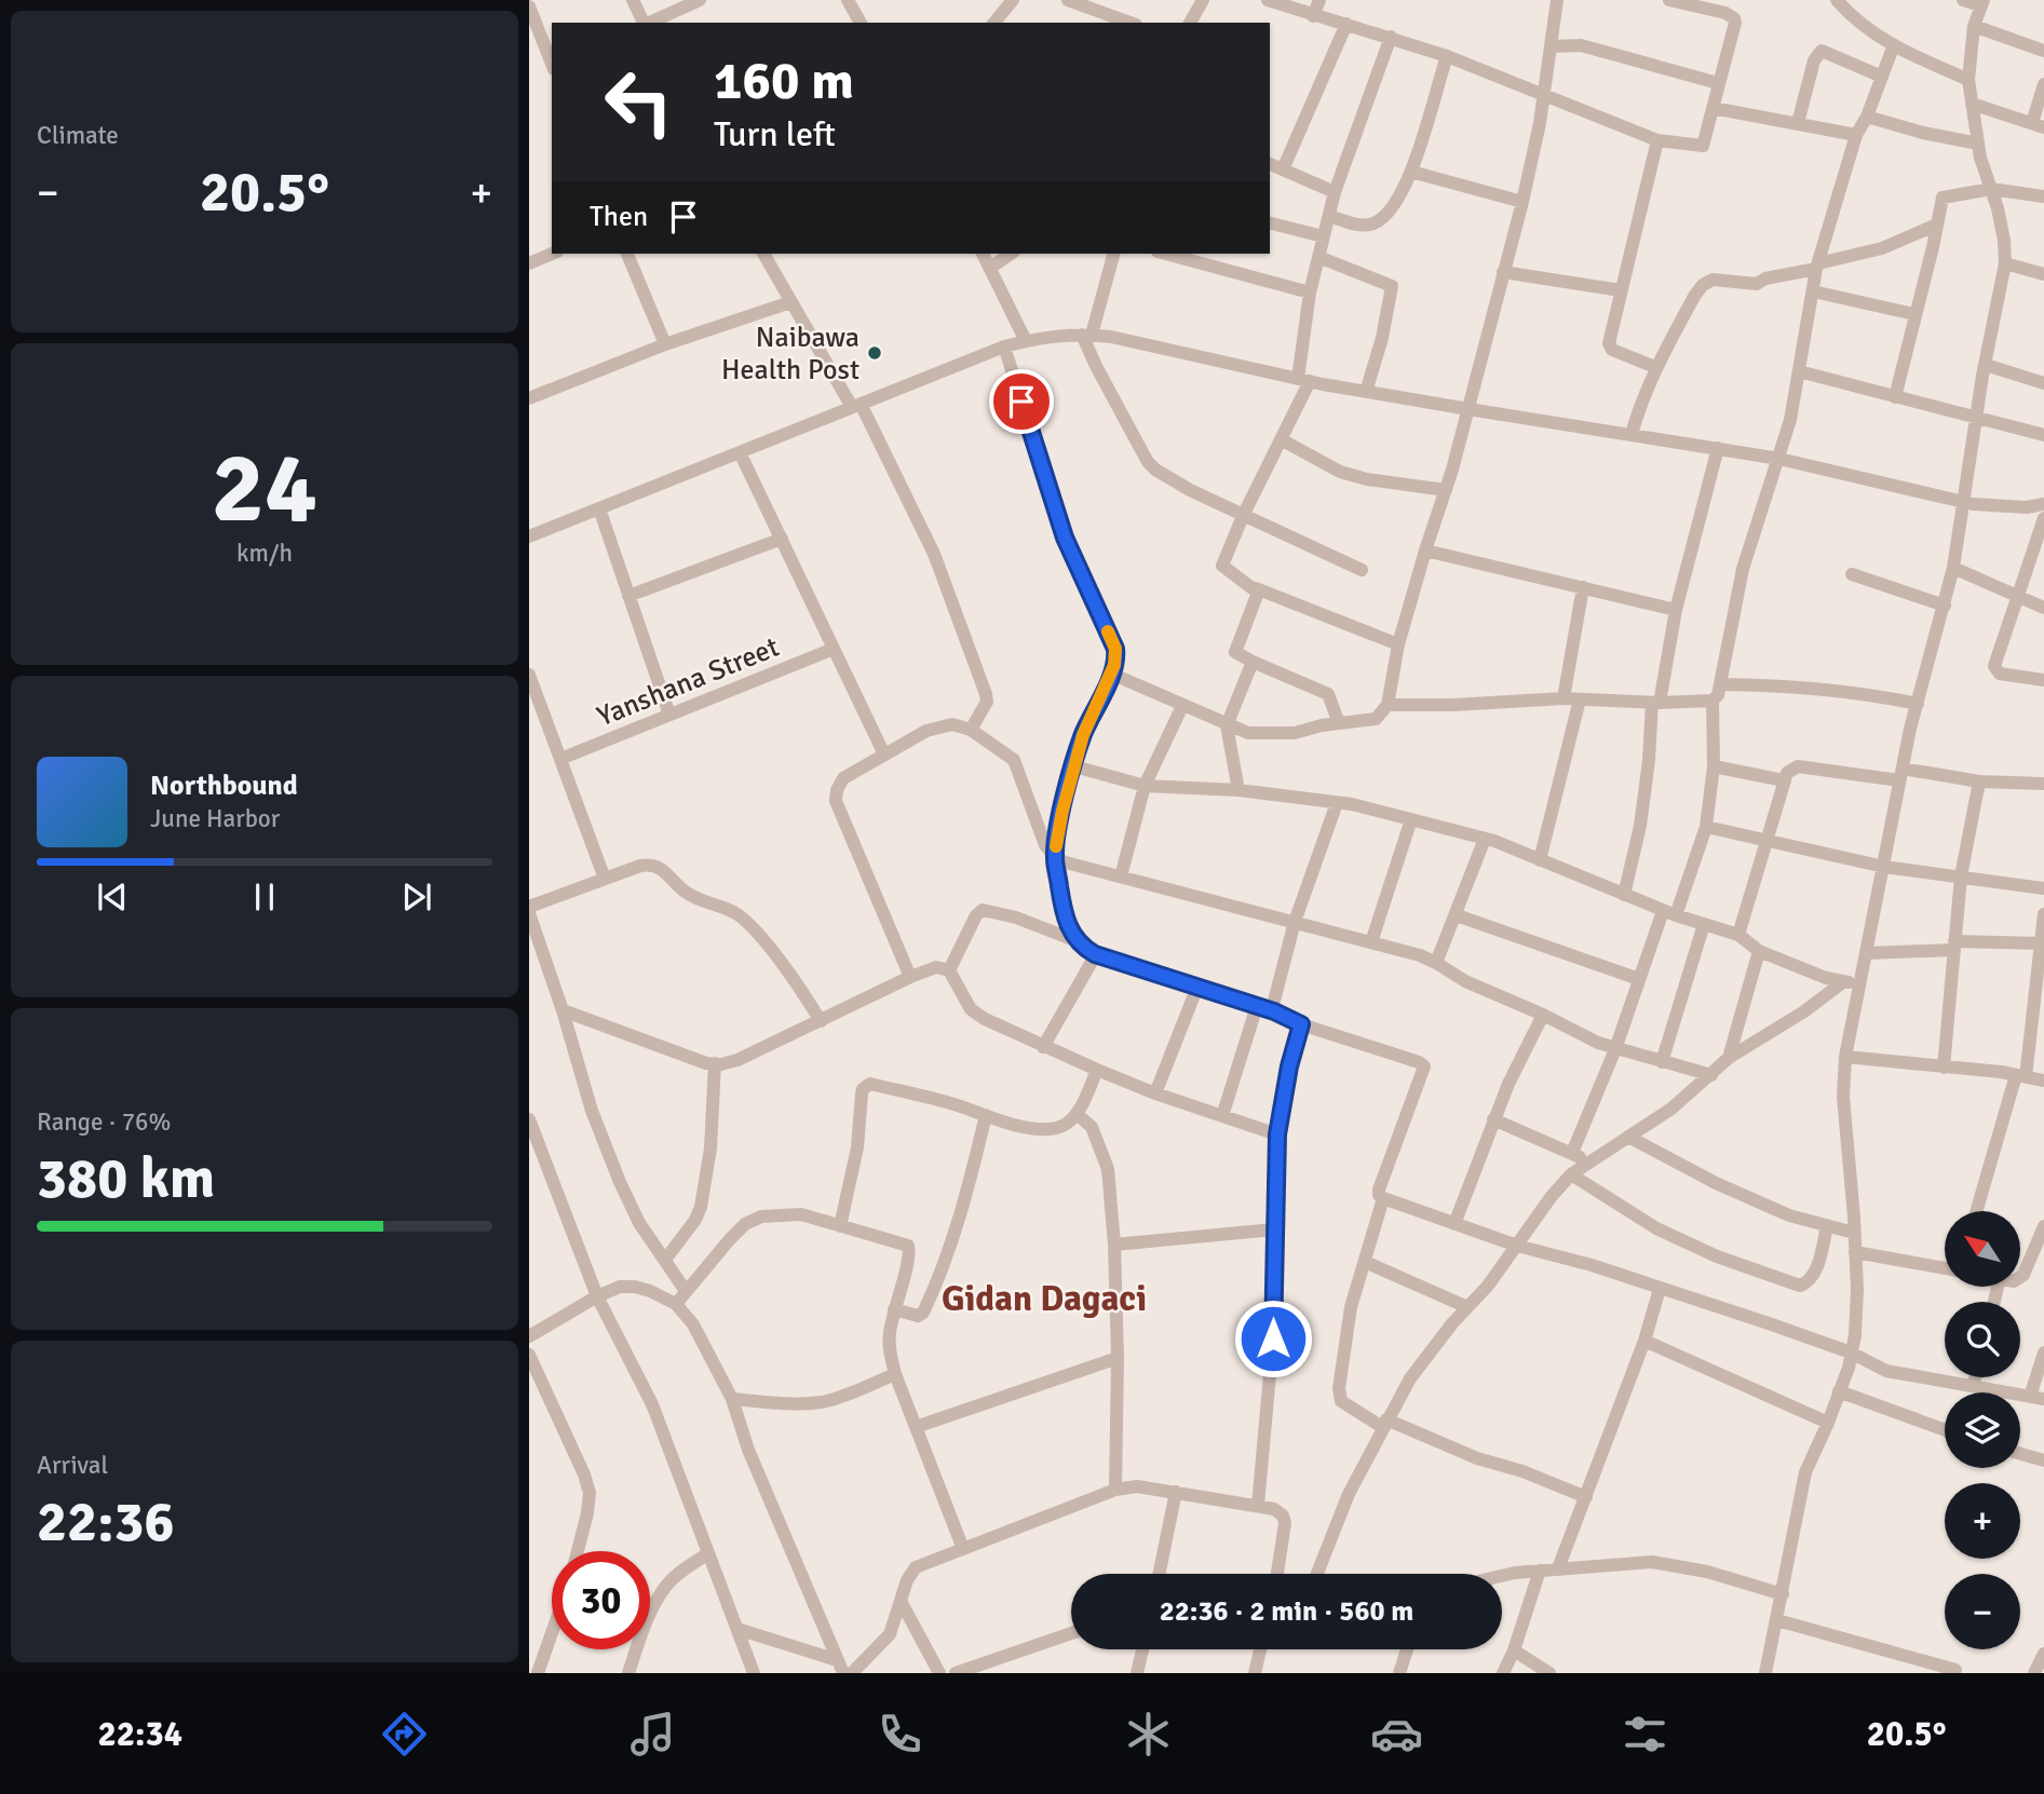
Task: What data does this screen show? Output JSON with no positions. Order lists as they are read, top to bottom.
{
  "streets": {
    "street": ["Yanshana Street"]
  },
  "districts": ["Gidan Dagaci"],
  "places": ["Naibawa Health Post"],
  "north": "top left",
  "page": {
    "tile": [
      "Climate",
      ["24", "km/h"],
      ["Range · 76%", "380 km"],
      ["Arrival", "22:36"]
    ],
    "turn": ["160 m", "Turn left"],
    "heat": ["−", "20.5°", "+"],
    "then": "Then",
    "song": ["Northbound", "June Harbor"],
    "map_buttons": ["+", "−"],
    "limit": "30",
    "trip": "22:36 · 2 min · 560 m",
    "tabs": ["22:34", "20.5°"]
  }
}
